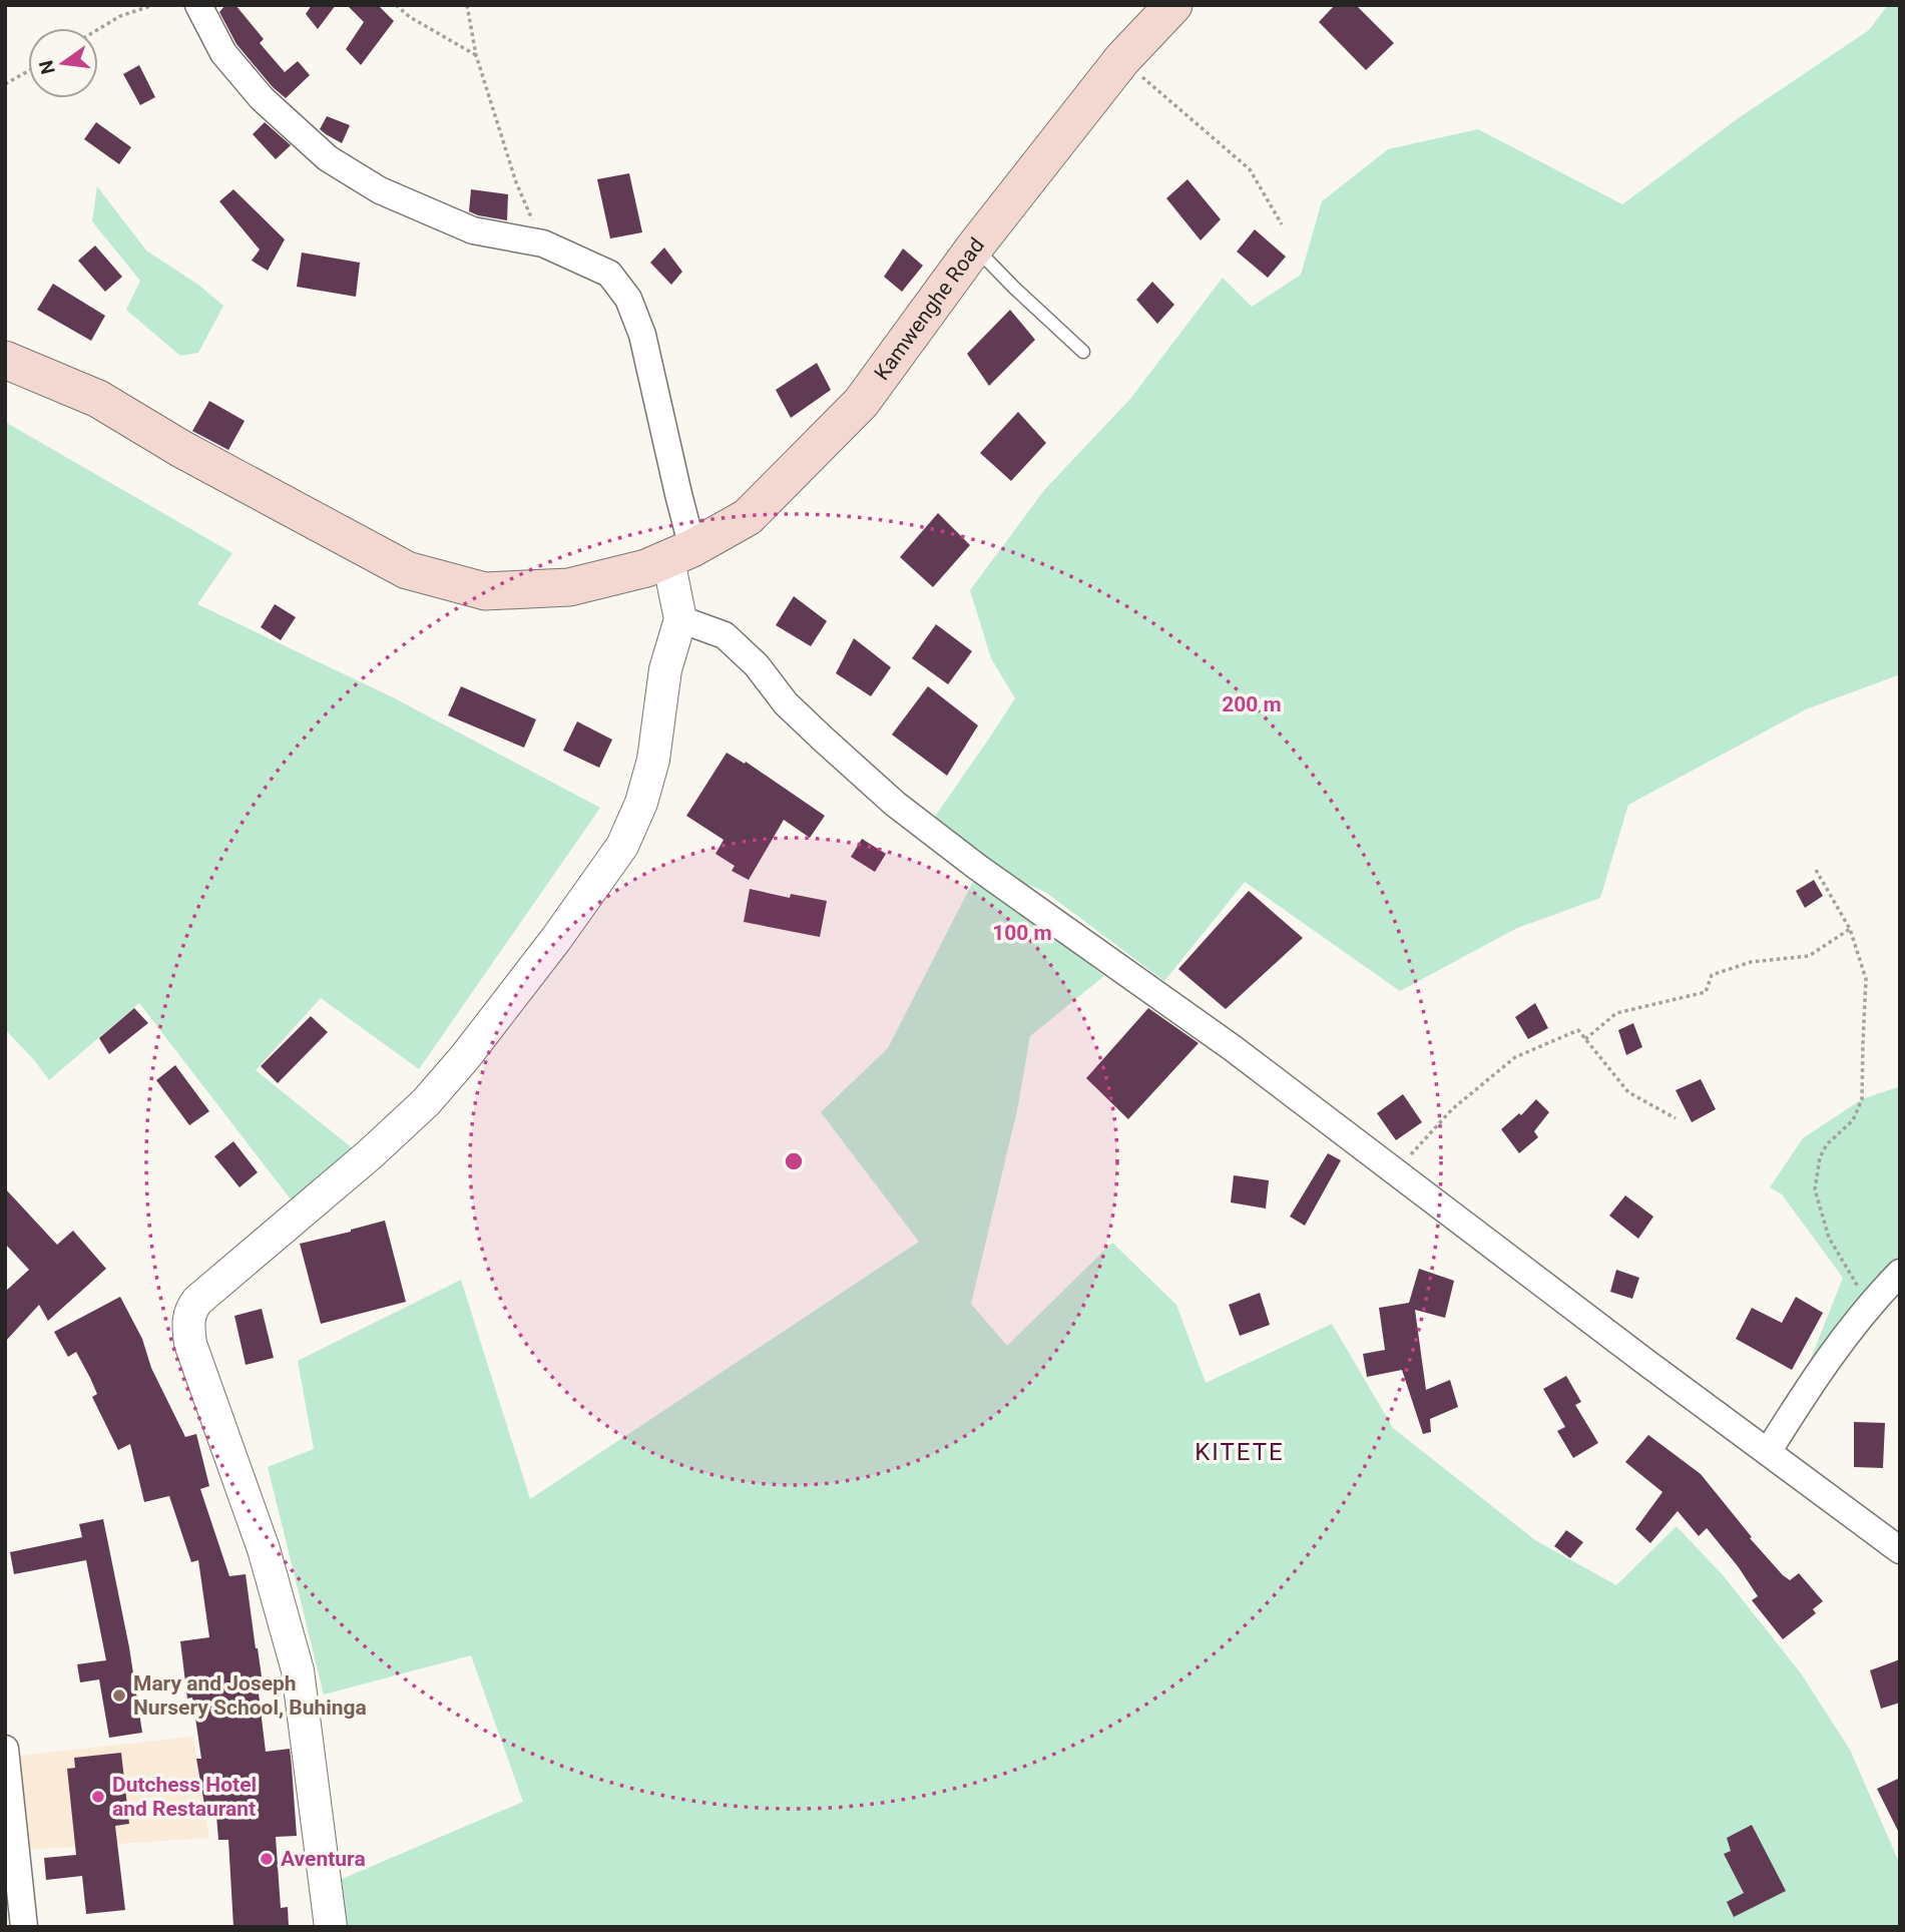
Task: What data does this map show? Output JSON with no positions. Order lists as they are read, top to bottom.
{
  "streets": {
    "main road": ["Kamwenghe Road"]
  },
  "districts": ["KITETE"],
  "places": ["Mary and Joseph Nursery School, Buhinga", "Dutchess Hotel and Restaurant", "Aventura"],
  "north": "left",
  "rings": ["200 m", "100 m"]
}
